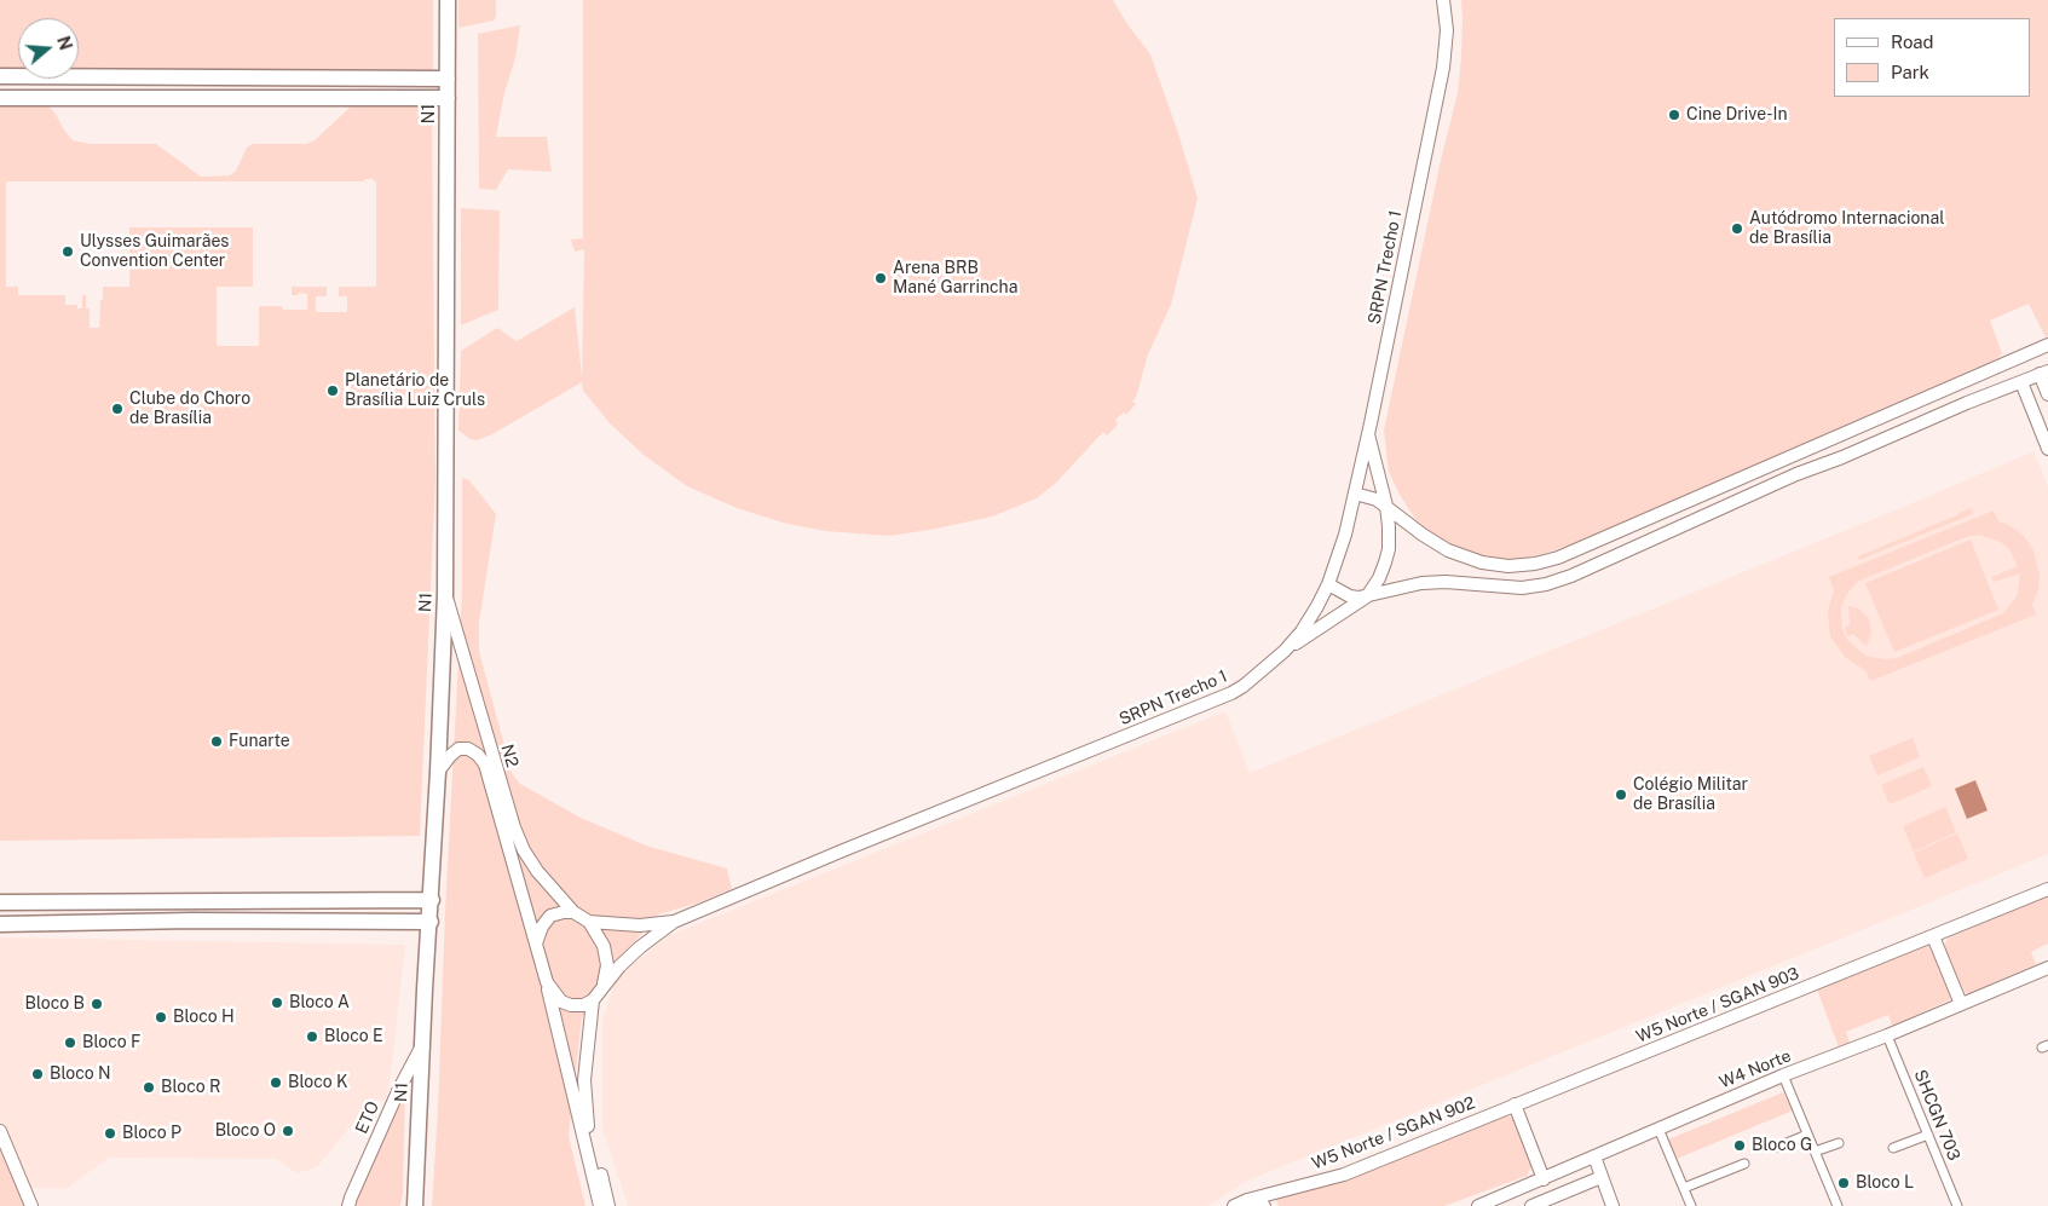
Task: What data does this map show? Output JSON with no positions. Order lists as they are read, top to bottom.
{
  "streets": {
    "highway": ["N1"],
    "main road": [
      "SRPN Trecho 1",
      "N2",
      "W5 Norte / SGAN 903",
      "W4 Norte",
      "ETO",
      "W5 Norte / SGAN 902"
    ],
    "street": ["SHCGN 703"]
  },
  "crossings": [
    ["N1", "N2"],
    ["N1", "ETO"],
    ["SRPN Trecho 1", "N2"],
    ["W5 Norte / SGAN 903", "W5 Norte / SGAN 902"],
    ["W4 Norte", "SHCGN 703"]
  ],
  "places": [
    "Cine Drive-In",
    "Autódromo Internacional de Brasília",
    "Ulysses Guimarães Convention Center",
    "Arena BRB Mané Garrincha",
    "Planetário de Brasília Luiz Cruls",
    "Clube do Choro de Brasília",
    "Funarte",
    "Colégio Militar de Brasília",
    "Bloco A",
    "Bloco B",
    "Bloco H",
    "Bloco E",
    "Bloco F",
    "Bloco N",
    "Bloco K",
    "Bloco R",
    "Bloco O",
    "Bloco P",
    "Bloco G",
    "Bloco L"
  ],
  "legend": ["Road", "Park"],
  "north": "right"
}
